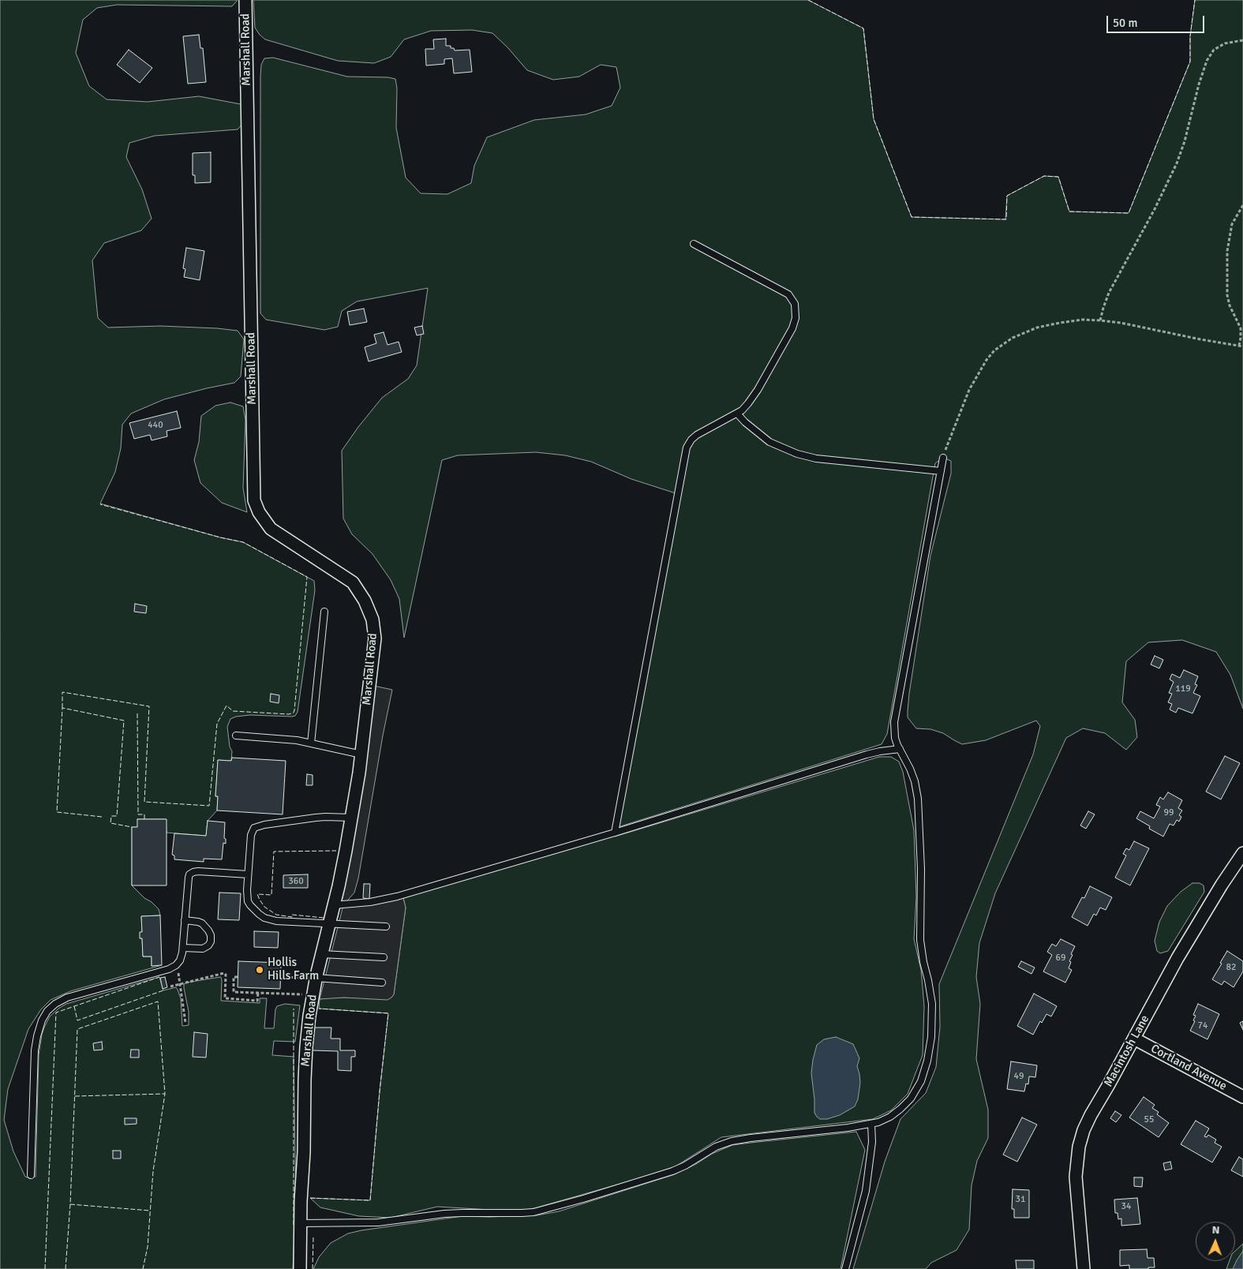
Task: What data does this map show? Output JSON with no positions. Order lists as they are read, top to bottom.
{
  "streets": {
    "street": ["Marshall Road", "Macintosh Lane", "Cortland Avenue"]
  },
  "crossings": [
    ["Macintosh Lane", "Cortland Avenue"]
  ],
  "places": ["Hollis Hills Farm"],
  "house_numbers": [
    "440",
    "119",
    "99",
    "360",
    "69",
    "82",
    "74",
    "49",
    "55",
    "31",
    "34"
  ],
  "scale_bar": "50 m",
  "north": "top"
}
